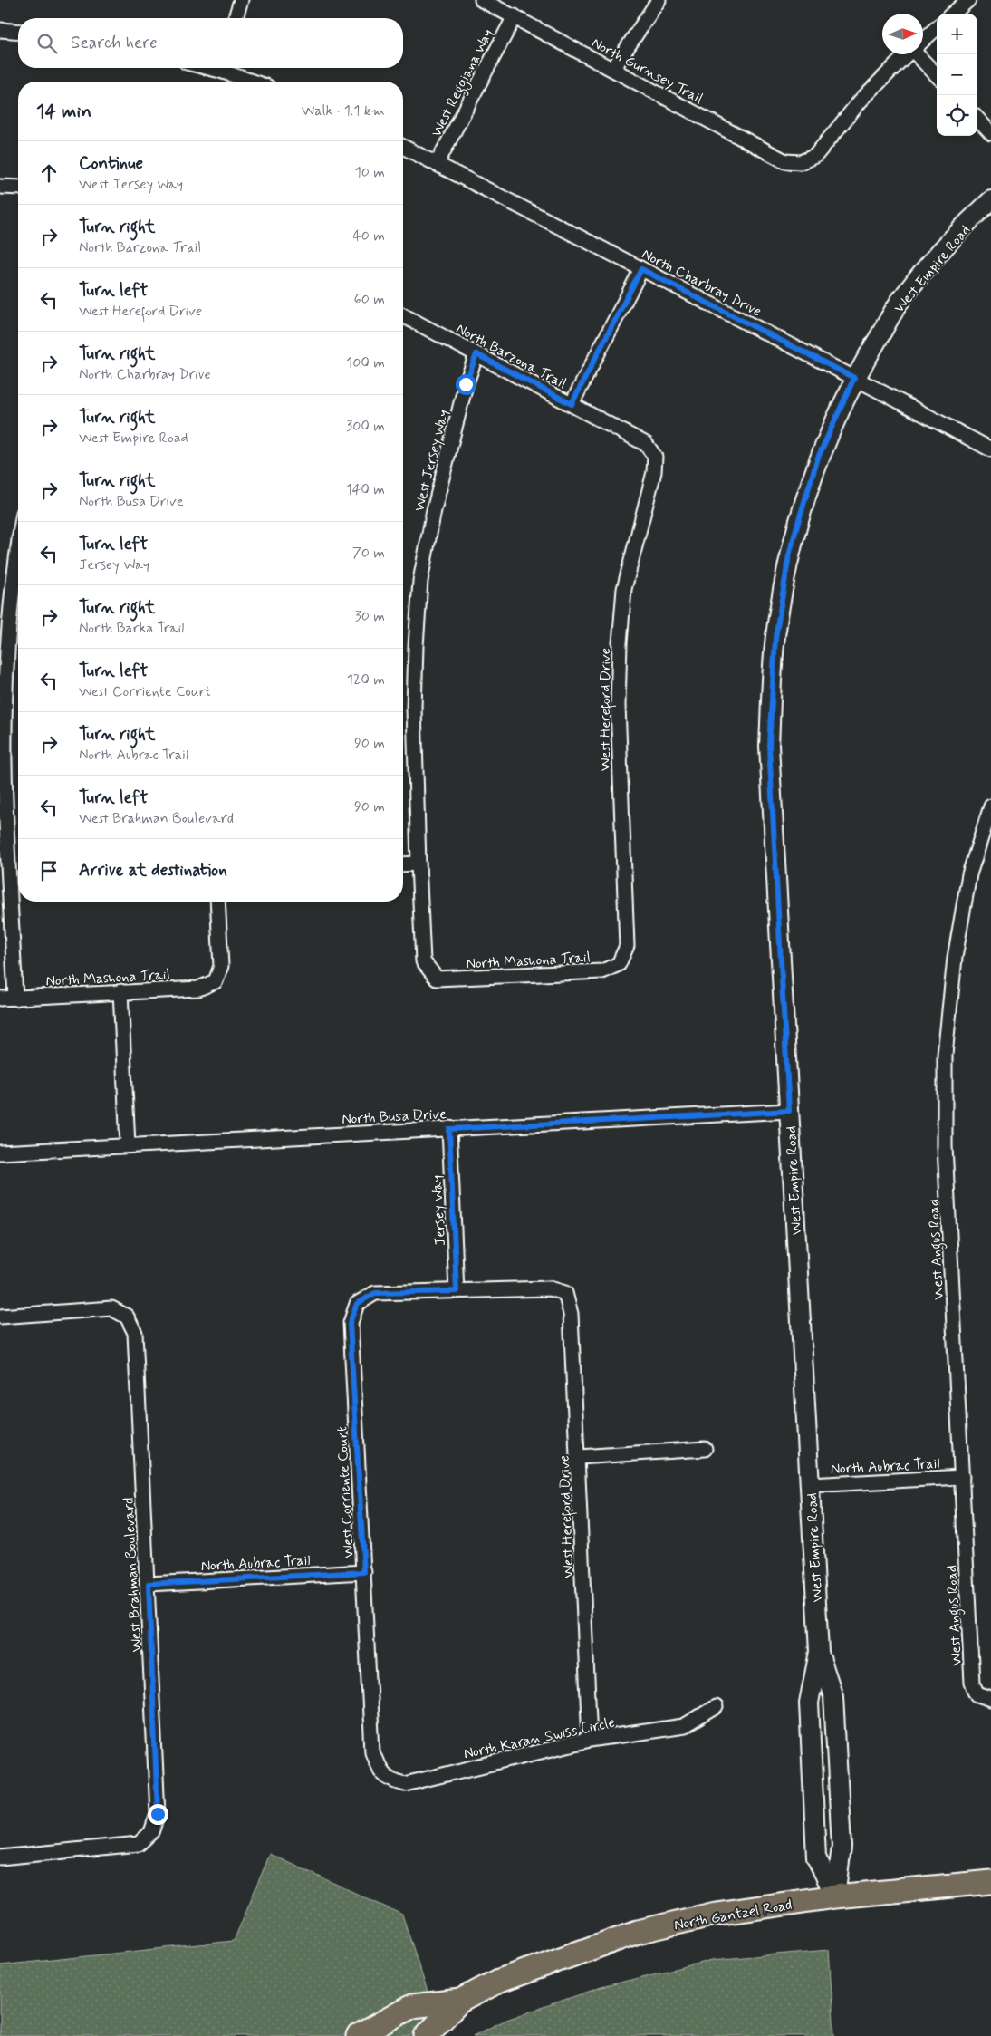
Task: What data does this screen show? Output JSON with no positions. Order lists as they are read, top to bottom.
{
  "streets": {
    "main road": ["North Gantzel Road"],
    "street": [
      "North Gurnsey Trail",
      "West Reggiana Way",
      "West Empire Road",
      "North Charbray Drive",
      "North Barzona Trail",
      "West Jersey Way",
      "West Hereford Drive",
      "North Mashona Trail",
      "North Busa Drive",
      "Jersey Way",
      "West Angus Road",
      "North Aubrac Trail",
      "West Corriente Court",
      "West Brahman Boulevard",
      "North Karan Swiss Circle"
    ]
  },
  "crossings": [
    ["North Gurnsey Trail", "West Reggiana Way"],
    ["West Reggiana Way", "North Charbray Drive"],
    ["West Empire Road", "North Charbray Drive"],
    ["West Empire Road", "North Busa Drive"],
    ["West Empire Road", "North Aubrac Trail"],
    ["West Empire Road", "North Gantzel Road"],
    ["North Barzona Trail", "West Jersey Way"],
    ["North Barzona Trail", "West Hereford Drive"],
    ["West Jersey Way", "North Mashona Trail"],
    ["West Hereford Drive", "North Mashona Trail"],
    ["West Hereford Drive", "Jersey Way"],
    ["West Hereford Drive", "West Corriente Court"],
    ["West Hereford Drive", "North Karan Swiss Circle"],
    ["North Busa Drive", "Jersey Way"],
    ["Jersey Way", "West Corriente Court"],
    ["West Angus Road", "North Aubrac Trail"],
    ["North Aubrac Trail", "West Corriente Court"],
    ["North Aubrac Trail", "West Brahman Boulevard"],
    ["West Corriente Court", "North Karan Swiss Circle"]
  ],
  "north": "right",
  "page": {
    "map_buttons": ["+", "−"],
    "search": "Search here",
    "heading": ["14 min", "Walk · 1.1 km"],
    "list": [
      ["Continue", "West Jersey Way", "10 m"],
      ["Turn right", "North Barzona Trail", "40 m"],
      ["Turn left", "West Hereford Drive", "60 m"],
      ["Turn right", "North Charbray Drive", "100 m"],
      ["Turn right", "West Empire Road", "300 m"],
      ["Turn right", "North Busa Drive", "140 m"],
      ["Turn left", "Jersey Way", "70 m"],
      ["Turn right", "North Barka Trail", "30 m"],
      ["Turn left", "West Corriente Court", "120 m"],
      ["Turn right", "North Aubrac Trail", "90 m"],
      ["Turn left", "West Brahman Boulevard", "90 m"],
      "Arrive at destination"
    ]
  }
}
